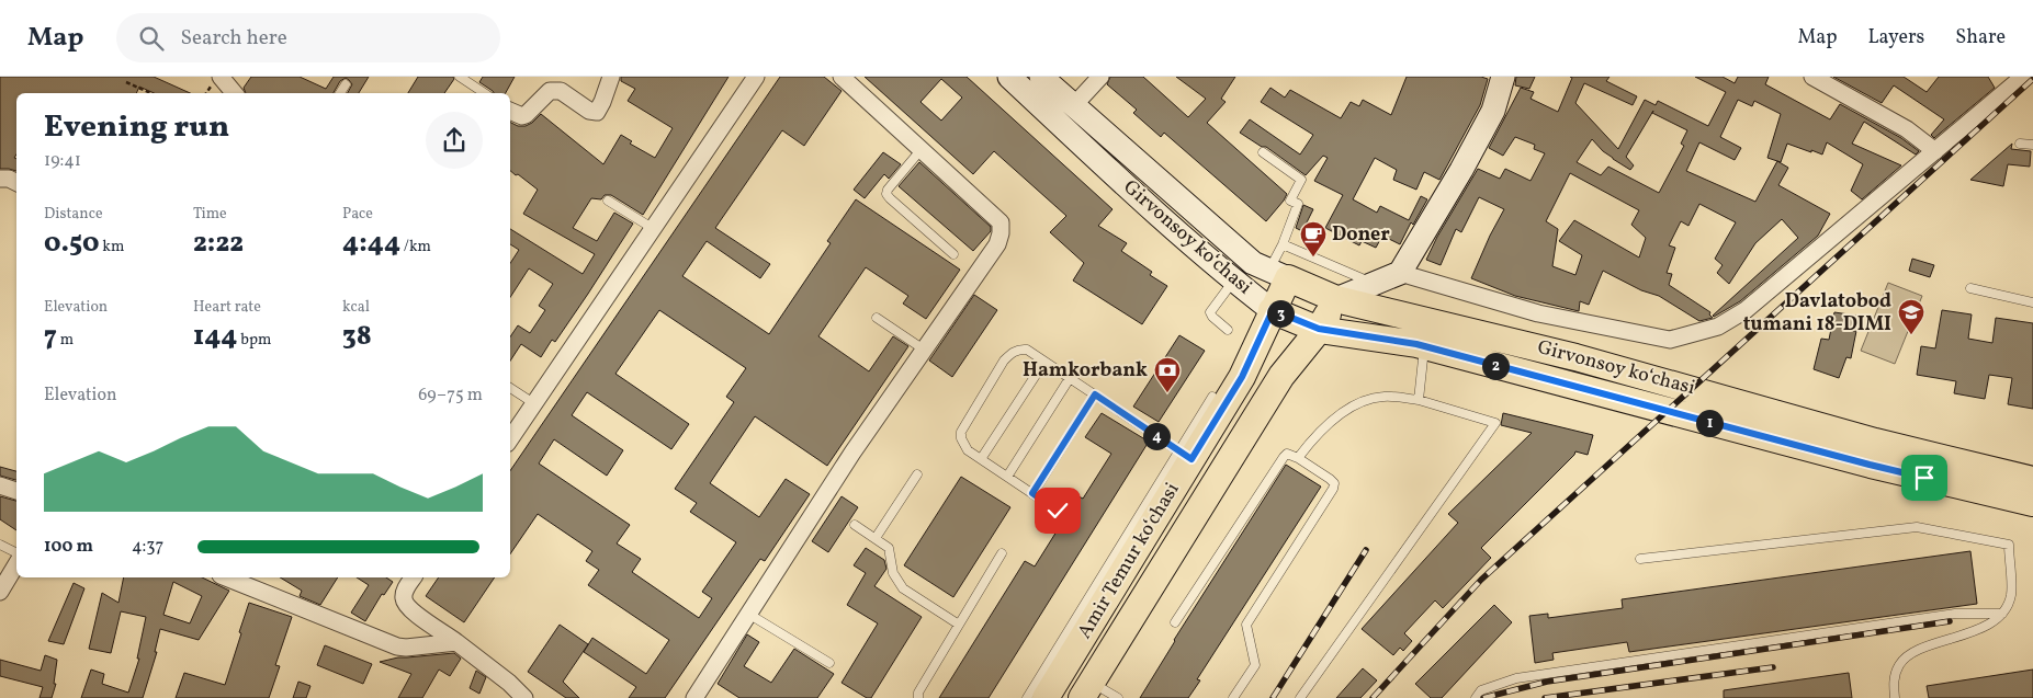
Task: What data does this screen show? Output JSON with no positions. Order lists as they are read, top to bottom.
{
  "streets": {
    "main road": ["Girvonsoy koʻchasi", "Amir Temur koʻchasi"]
  },
  "crossings": [
    ["Girvonsoy koʻchasi", "Amir Temur koʻchasi"]
  ],
  "places": {
    "cafe": ["Doner"],
    "school or university": ["Davlatobod tumani 18-DIMI"],
    "bank": ["Hamkorbank"]
  },
  "page": {
    "header": "Map",
    "search": "Search here",
    "nav": ["Map", "Layers", "Share"],
    "heading": ["Evening run", "19:41"],
    "stats": [
      ["Distance", "0.50 km"],
      ["Time", "2:22"],
      ["Pace", "4:44 /km"],
      ["Elevation", "7 m"],
      ["Heart rate", "144 bpm"],
      ["kcal", "38"]
    ],
    "pins": [
      "3",
      "2",
      "1",
      "4"
    ],
    "chart": ["Elevation", "69–75 m"],
    "list": [
      {
        "name": "100 m",
        "note": "4:37"
      }
    ]
  }
}
